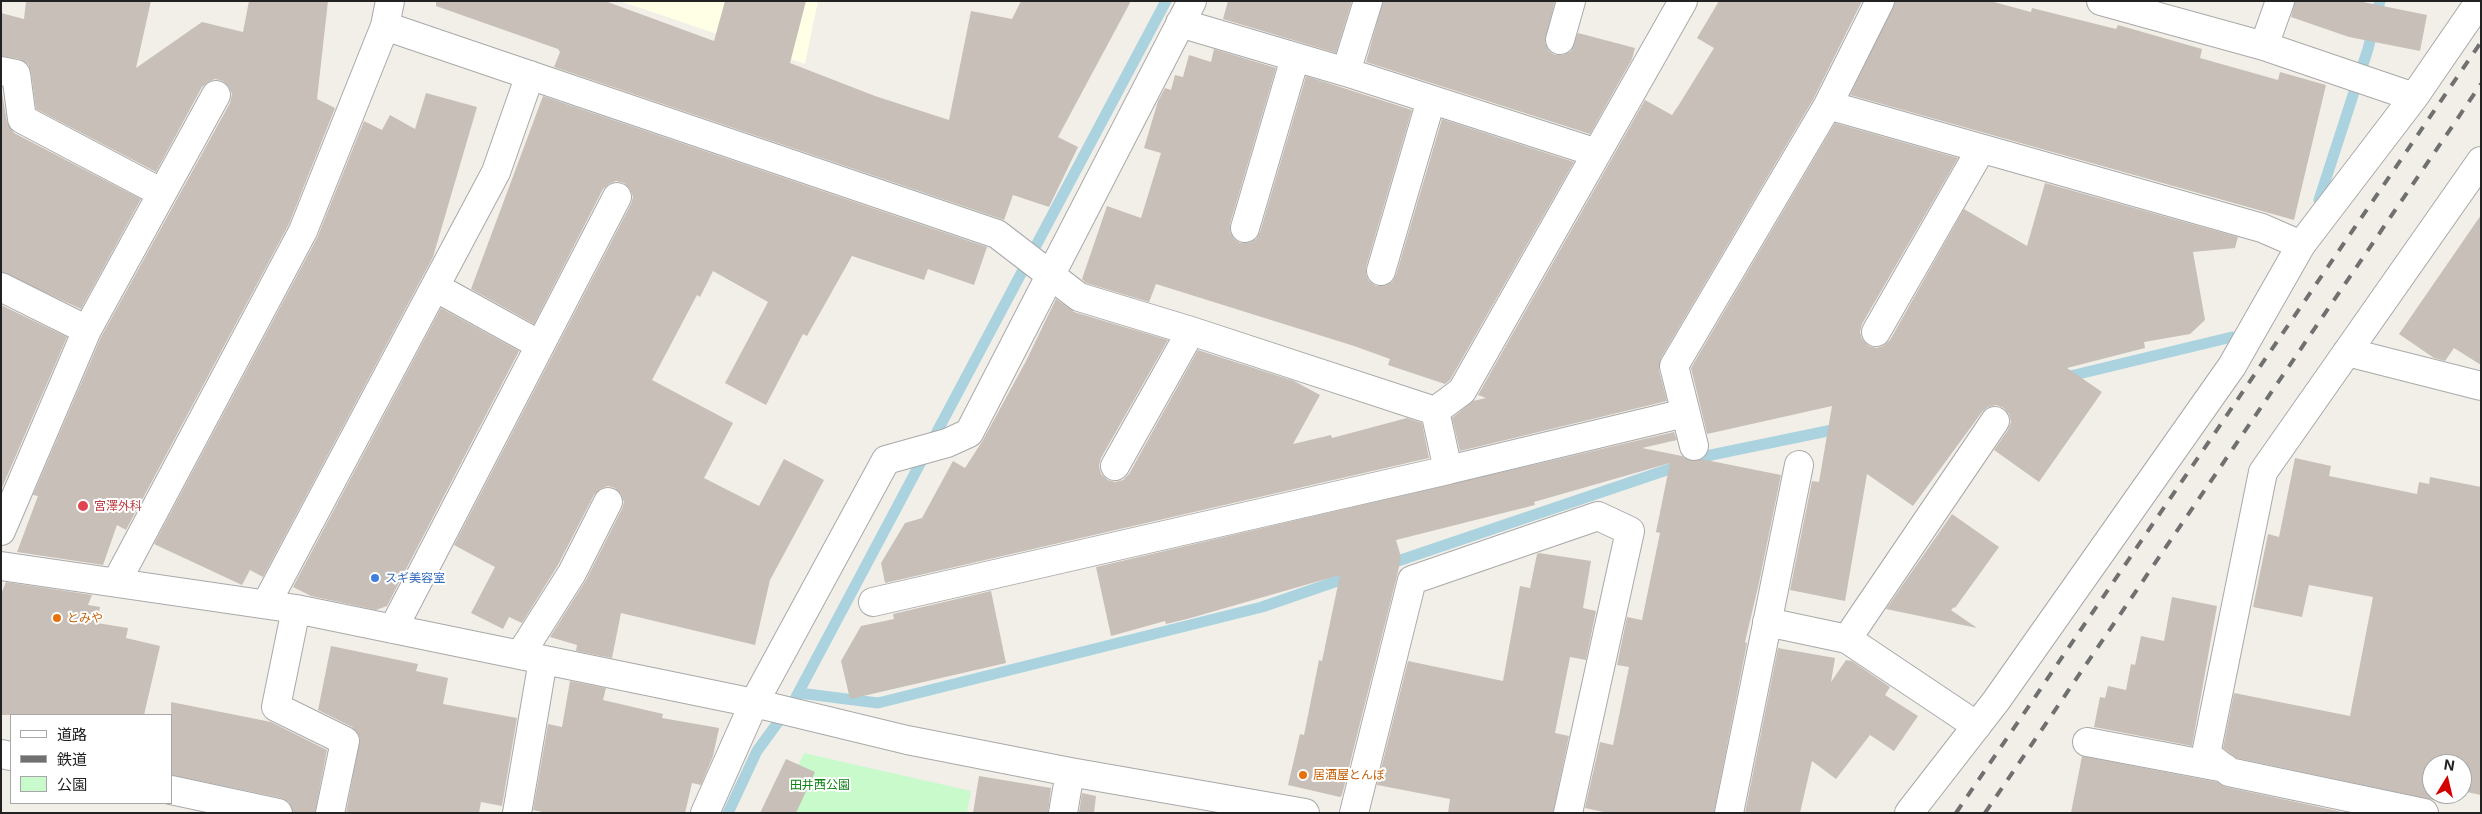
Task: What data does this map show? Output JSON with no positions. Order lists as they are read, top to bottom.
{
  "parks": ["田井西公園"],
  "places": [
    "宮澤外科",
    "スギ美容室",
    "とみや",
    "居酒屋とんぼ"
  ],
  "legend": ["道路", "鉄道", "公園"],
  "north": "top"
}
